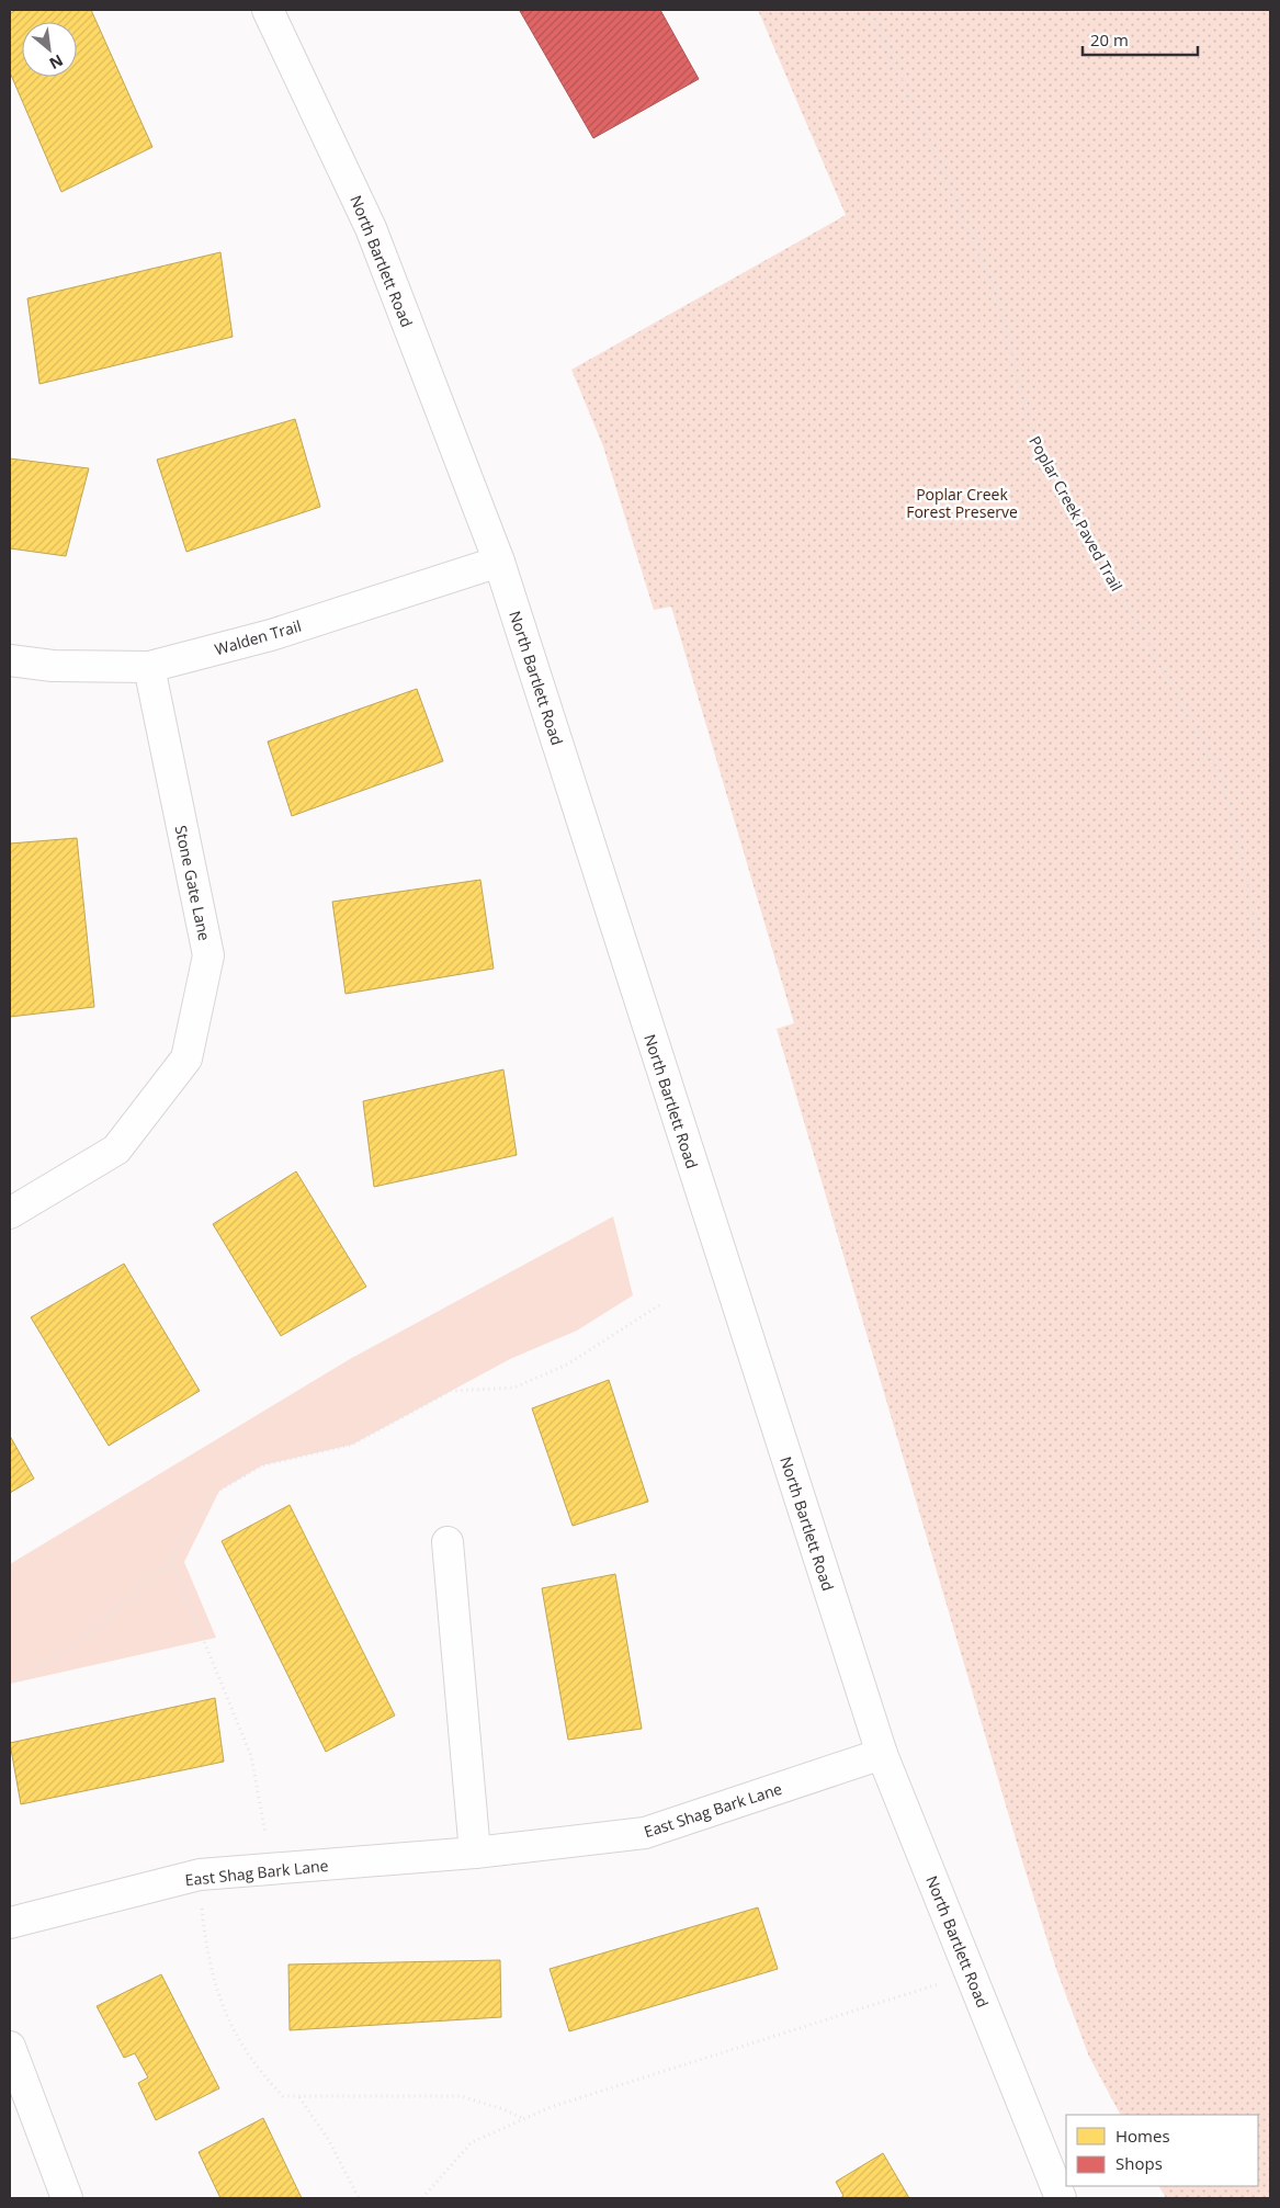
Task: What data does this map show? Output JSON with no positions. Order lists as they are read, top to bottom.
{
  "streets": {
    "street": [
      "North Bartlett Road",
      "Walden Trail",
      "Stone Gate Lane",
      "East Shag Bark Lane"
    ],
    "path": ["Poplar Creek Paved Trail"]
  },
  "crossings": [
    ["North Bartlett Road", "Walden Trail"],
    ["North Bartlett Road", "East Shag Bark Lane"],
    ["Walden Trail", "Stone Gate Lane"]
  ],
  "parks": ["Poplar Creek Forest Preserve"],
  "legend": ["Homes", "Shops"],
  "scale_bar": "20 m",
  "north": "bottom right"
}
